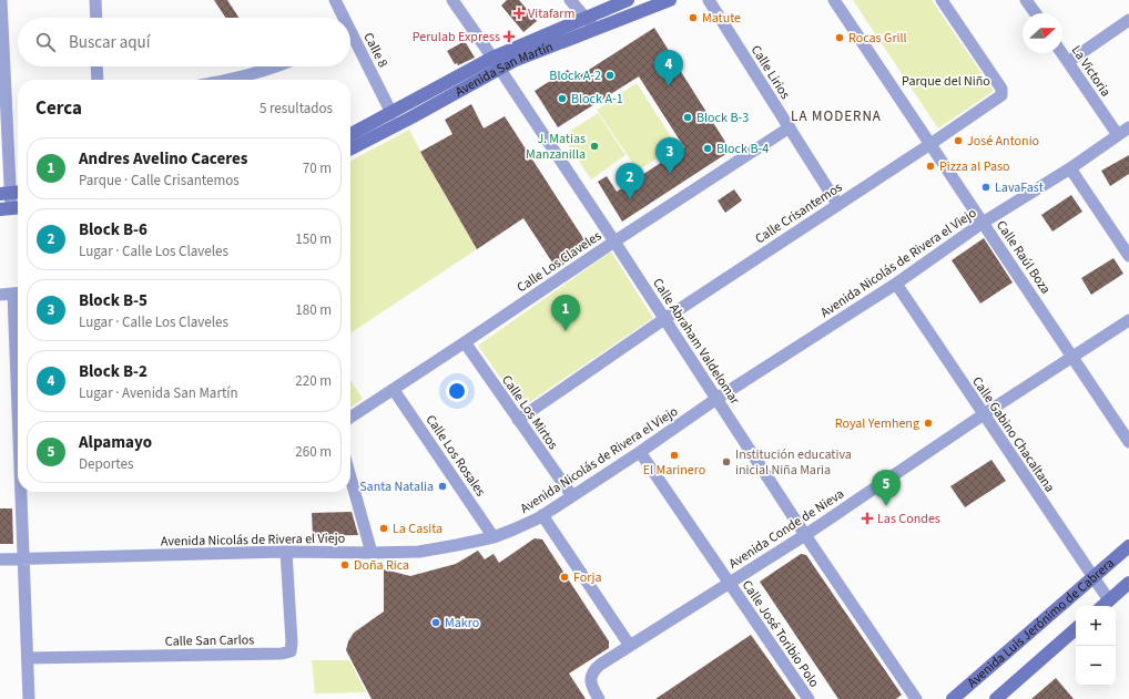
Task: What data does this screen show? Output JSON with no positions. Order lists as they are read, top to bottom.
{
  "streets": {
    "main road": ["Avenida San Martín", "Avenida Luis Jerónimo de Cabrera"],
    "street": [
      "Calle 8",
      "La Victoria",
      "Calle Lirios",
      "Calle Crisantemos",
      "Calle Raúl Boza",
      "Calle Los Claveles",
      "Avenida Nicolás de Rivera el Viejo",
      "Calle Abraham Valdelomar",
      "Calle Los Mirtos",
      "Calle Gabino Chacaltana",
      "Calle Los Rosales",
      "Avenida Conde de Nieva",
      "Calle José Toribio Polo",
      "Calle San Carlos"
    ]
  },
  "crossings": [
    ["Calle 8", "Avenida San Martín"],
    ["Avenida San Martín", "Calle Abraham Valdelomar"],
    ["La Victoria", "Avenida Nicolás de Rivera el Viejo"],
    ["Calle Lirios", "Calle Crisantemos"],
    ["Calle Lirios", "Calle Los Claveles"],
    ["Calle Crisantemos", "Calle Raúl Boza"],
    ["Calle Crisantemos", "Calle Abraham Valdelomar"],
    ["Calle Crisantemos", "Calle Los Mirtos"],
    ["Calle Raúl Boza", "Avenida Nicolás de Rivera el Viejo"],
    ["Calle Raúl Boza", "Avenida Conde de Nieva"],
    ["Calle Los Claveles", "Calle Abraham Valdelomar"],
    ["Calle Los Claveles", "Calle Los Mirtos"],
    ["Calle Los Claveles", "Calle Los Rosales"],
    ["Avenida Nicolás de Rivera el Viejo", "Calle Abraham Valdelomar"],
    ["Avenida Nicolás de Rivera el Viejo", "Calle Los Mirtos"],
    ["Avenida Nicolás de Rivera el Viejo", "Calle Gabino Chacaltana"],
    ["Avenida Nicolás de Rivera el Viejo", "Calle Los Rosales"],
    ["Avenida Nicolás de Rivera el Viejo", "Calle José Toribio Polo"],
    ["Avenida Nicolás de Rivera el Viejo", "Calle San Carlos"],
    ["Calle Abraham Valdelomar", "Avenida Conde de Nieva"],
    ["Calle Gabino Chacaltana", "Avenida Conde de Nieva"],
    ["Calle Gabino Chacaltana", "Avenida Luis Jerónimo de Cabrera"],
    ["Avenida Conde de Nieva", "Calle José Toribio Polo"]
  ],
  "districts": ["LA MODERNA"],
  "parks": ["Parque del Niño"],
  "places": {
    "health": ["Vitafarm", "Perulab Express", "Las Condes"],
    "other": [
      "Matute",
      "Rocas Grill",
      "Block A-2",
      "Block A-1",
      "Block B-3",
      "José Antonio",
      "J. Matias Manzanilla",
      "Block B-4",
      "Pizza al Paso",
      "LavaFast",
      "Royal Yemheng",
      "El Marinero",
      "Institución educativa inicial Niña Maria",
      "Santa Natalia",
      "La Casita",
      "Doña Rica",
      "Forja",
      "Makro"
    ]
  },
  "north": "right",
  "page": {
    "search": "Buscar aquí",
    "pins": [
      "4",
      "3",
      "2",
      "1",
      "5"
    ],
    "heading": ["Cerca", "5 resultados"],
    "list": [
      {
        "mark": "1",
        "name": "Andres Avelino Caceres",
        "note": "Parque · Calle Crisantemos",
        "value": "70 m"
      },
      {
        "mark": "2",
        "name": "Block B-6",
        "note": "Lugar · Calle Los Claveles",
        "value": "150 m"
      },
      {
        "mark": "3",
        "name": "Block B-5",
        "note": "Lugar · Calle Los Claveles",
        "value": "180 m"
      },
      {
        "mark": "4",
        "name": "Block B-2",
        "note": "Lugar · Avenida San Martín",
        "value": "220 m"
      },
      {
        "mark": "5",
        "name": "Alpamayo",
        "note": "Deportes",
        "value": "260 m"
      }
    ],
    "map_buttons": ["+", "−"]
  }
}
